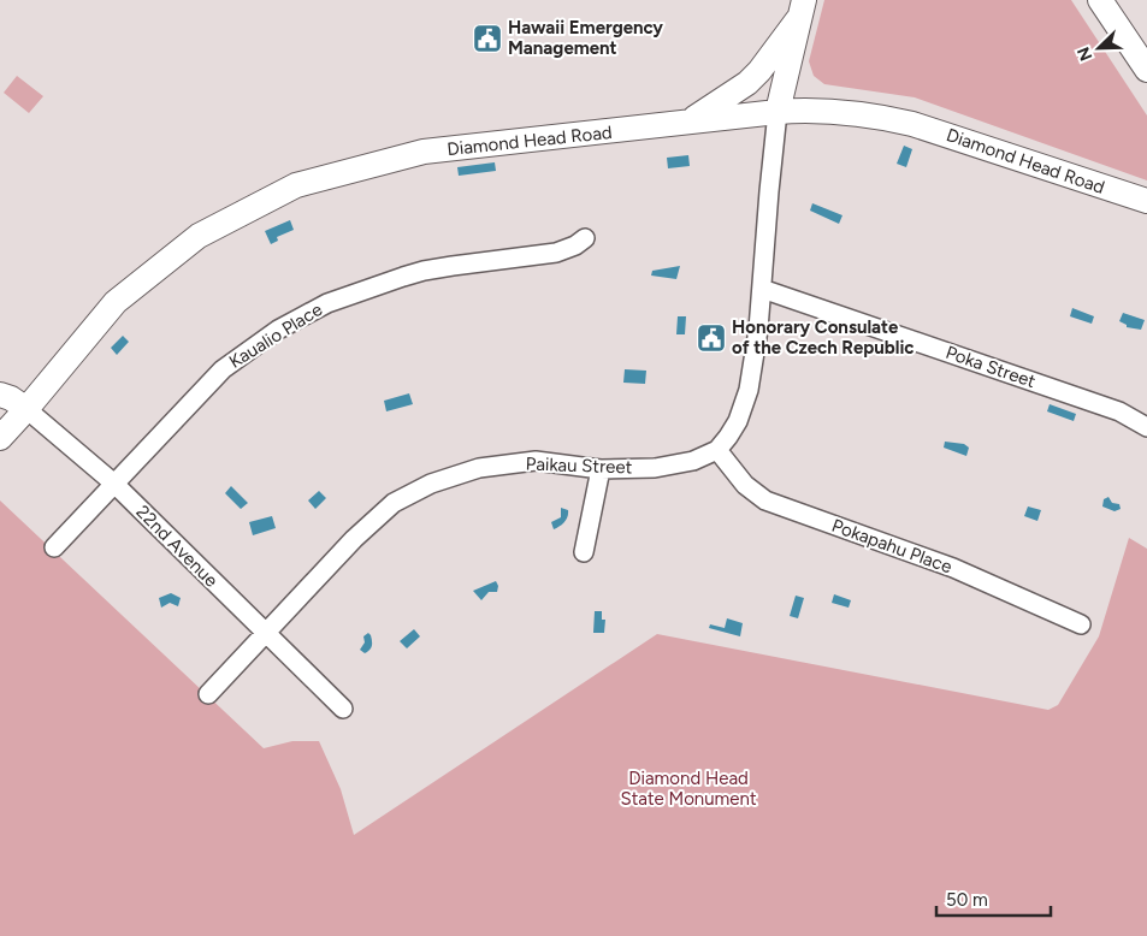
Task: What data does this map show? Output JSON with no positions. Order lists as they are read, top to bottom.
{
  "streets": {
    "street": [
      "Diamond Head Road",
      "Kaualio Place",
      "Poka Street",
      "Paikau Street",
      "22nd Avenue",
      "Pokapahu Place"
    ]
  },
  "crossings": [
    ["Diamond Head Road", "22nd Avenue"],
    ["Kaualio Place", "22nd Avenue"],
    ["Paikau Street", "22nd Avenue"],
    ["Paikau Street", "Pokapahu Place"]
  ],
  "parks": ["Diamond Head State Monument"],
  "places": {
    "public building": ["Hawaii Emergency Management", "Honorary Consulate of the Czech Republic"]
  },
  "scale_bar": "50 m",
  "north": "bottom left"
}
